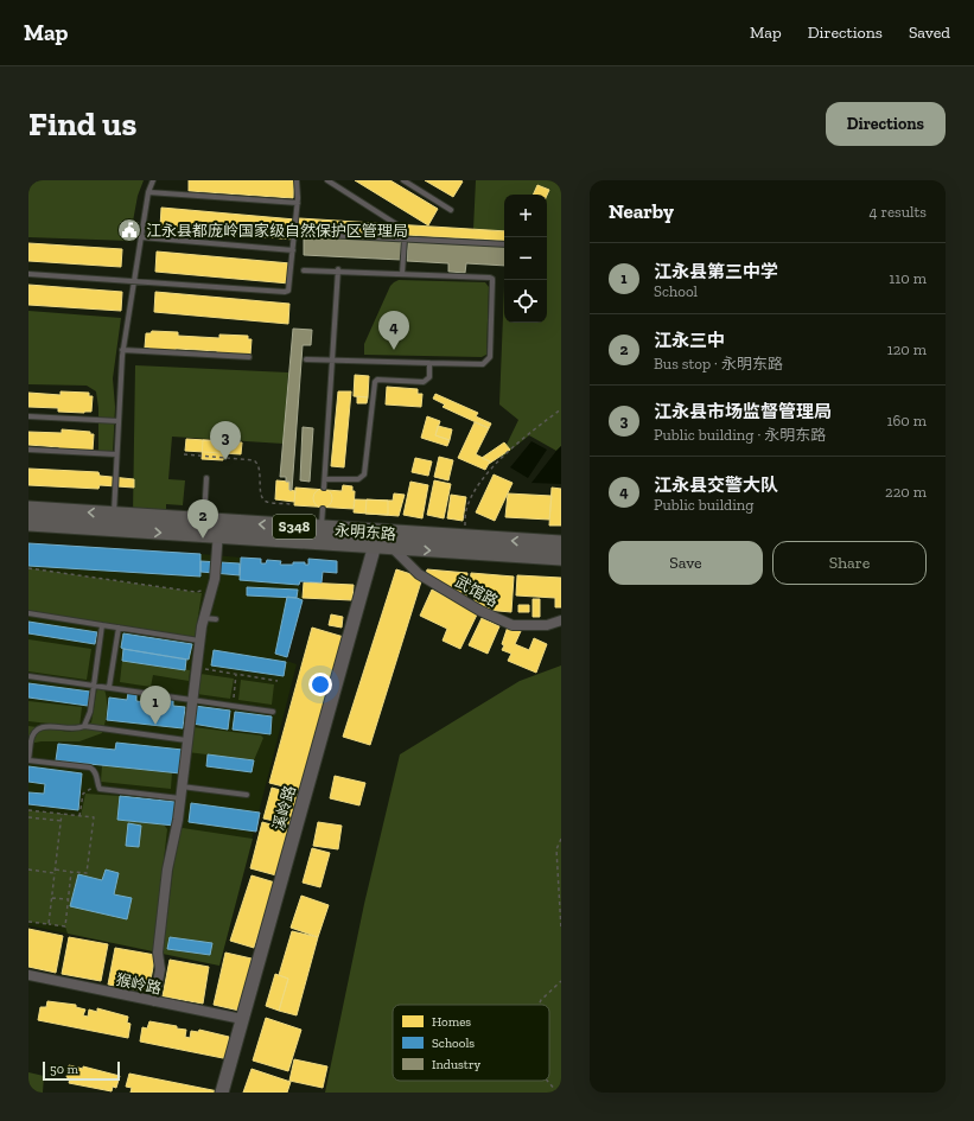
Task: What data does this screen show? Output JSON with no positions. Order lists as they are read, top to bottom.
{
  "streets": {
    "main road": ["S348", "永明东路"],
    "street": ["武馆路", "溪岭路", "猴岭路"]
  },
  "crossings": [
    ["永明东路", "武馆路"],
    ["永明东路", "溪岭路"],
    ["溪岭路", "猴岭路"]
  ],
  "places": {
    "public building": ["江永县都庞岭国家级自然保护区管理局"]
  },
  "legend": ["Homes", "Schools", "Industry"],
  "scale_bar": "50 m",
  "page": {
    "header": "Map",
    "nav": ["Map", "Directions", "Saved"],
    "buttons": [
      "Directions",
      ["Save", "Share"]
    ],
    "title": "Find us",
    "heading": ["Nearby", "4 results"],
    "map_buttons": ["+", "−"],
    "list": [
      {
        "mark": "1",
        "name": "江永县第三中学",
        "note": "School",
        "value": "110 m"
      },
      {
        "mark": "2",
        "name": "江永三中",
        "note": "Bus stop · 永明东路",
        "value": "120 m"
      },
      {
        "mark": "3",
        "name": "江永县市场监督管理局",
        "note": "Public building · 永明东路",
        "value": "160 m"
      },
      {
        "mark": "4",
        "name": "江永县交警大队",
        "note": "Public building",
        "value": "220 m"
      }
    ],
    "pins": [
      "4",
      "3",
      "2",
      "1"
    ],
    "scale": "50 m"
  }
}
